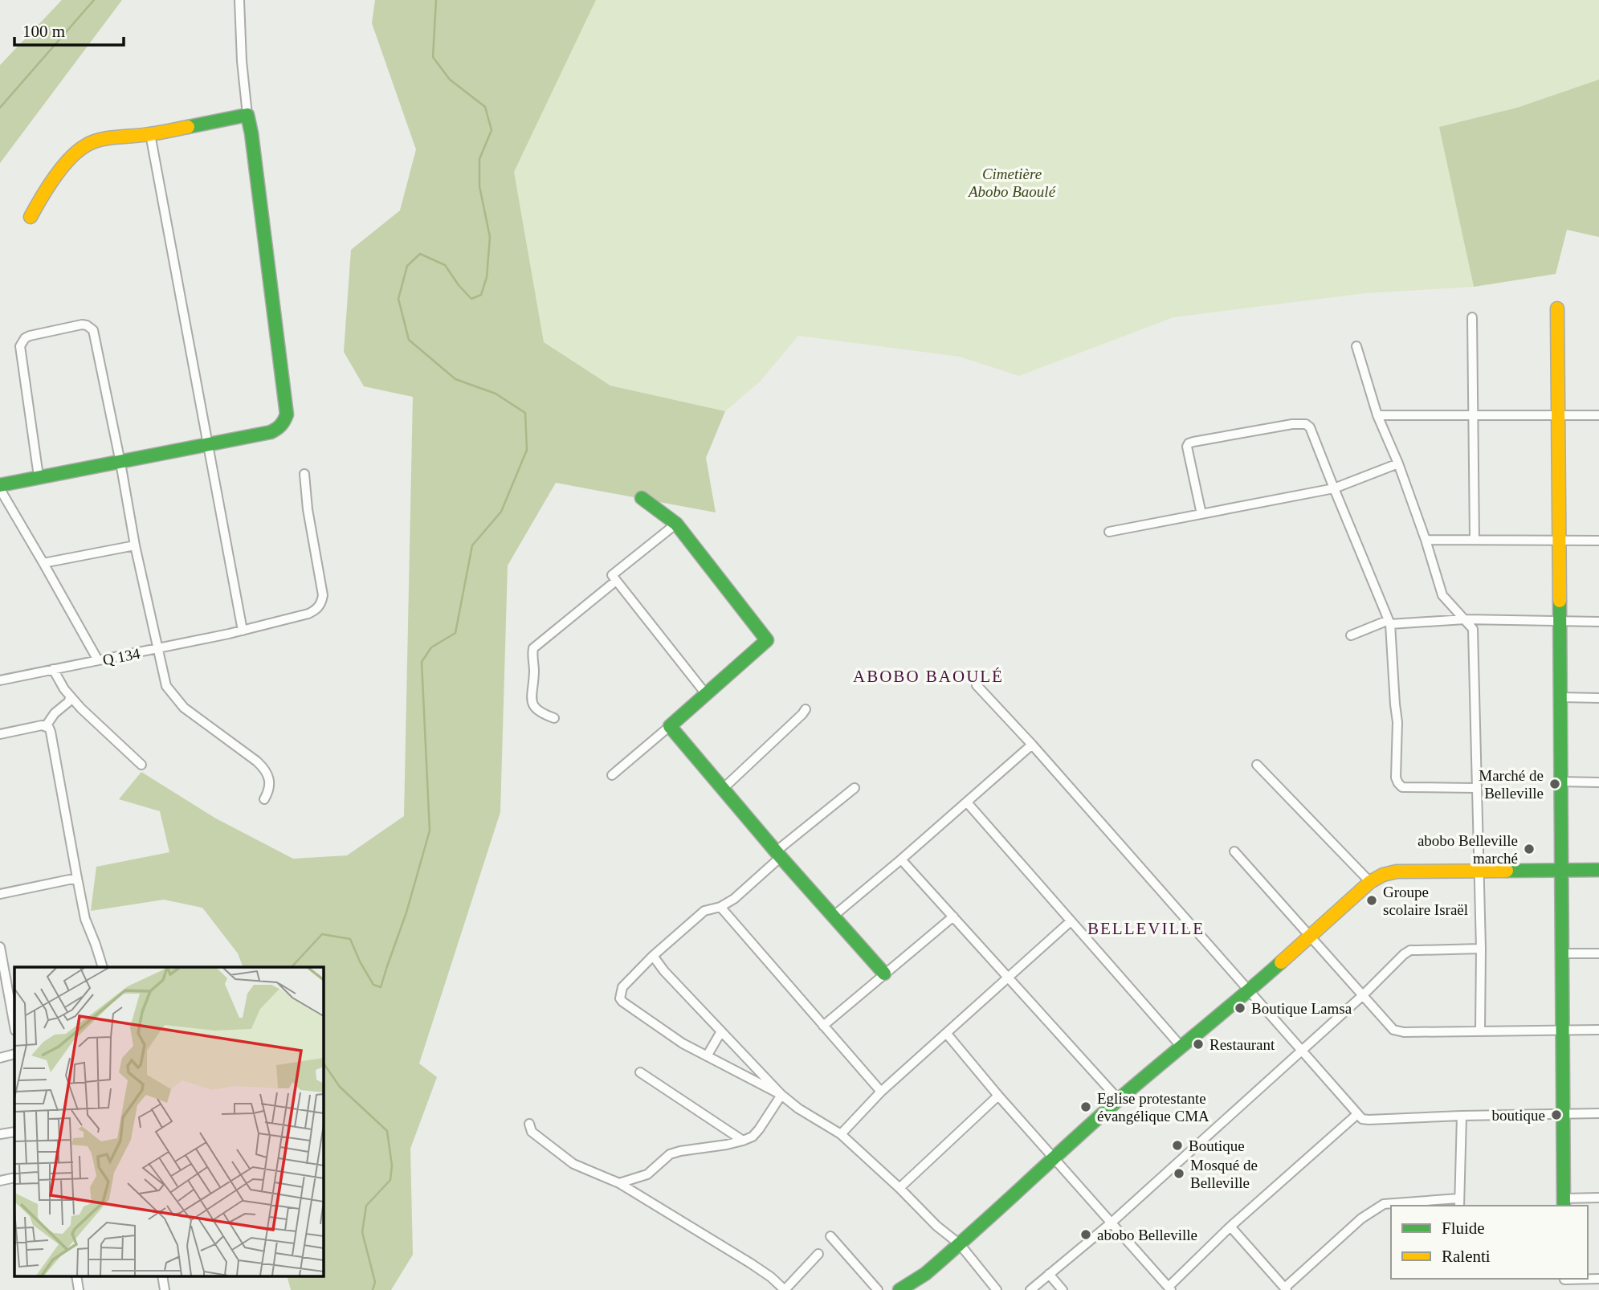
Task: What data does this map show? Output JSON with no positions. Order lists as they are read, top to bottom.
{
  "streets": {
    "street": ["Q 134"]
  },
  "districts": ["ABOBO BAOULÉ", "BELLEVILLE"],
  "parks": ["Cimetière Abobo Baoulé"],
  "places": [
    "Marché de Belleville",
    "abobo Belleville marché",
    "Groupe scolaire Israël",
    "Boutique Lamsa",
    "Restaurant",
    "Eglise protestante évangélique CMA",
    "boutique",
    "Boutique",
    "Mosqué de Belleville",
    "abobo Belleville"
  ],
  "legend": ["Fluide", "Ralenti"],
  "scale_bar": "100 m"
}
